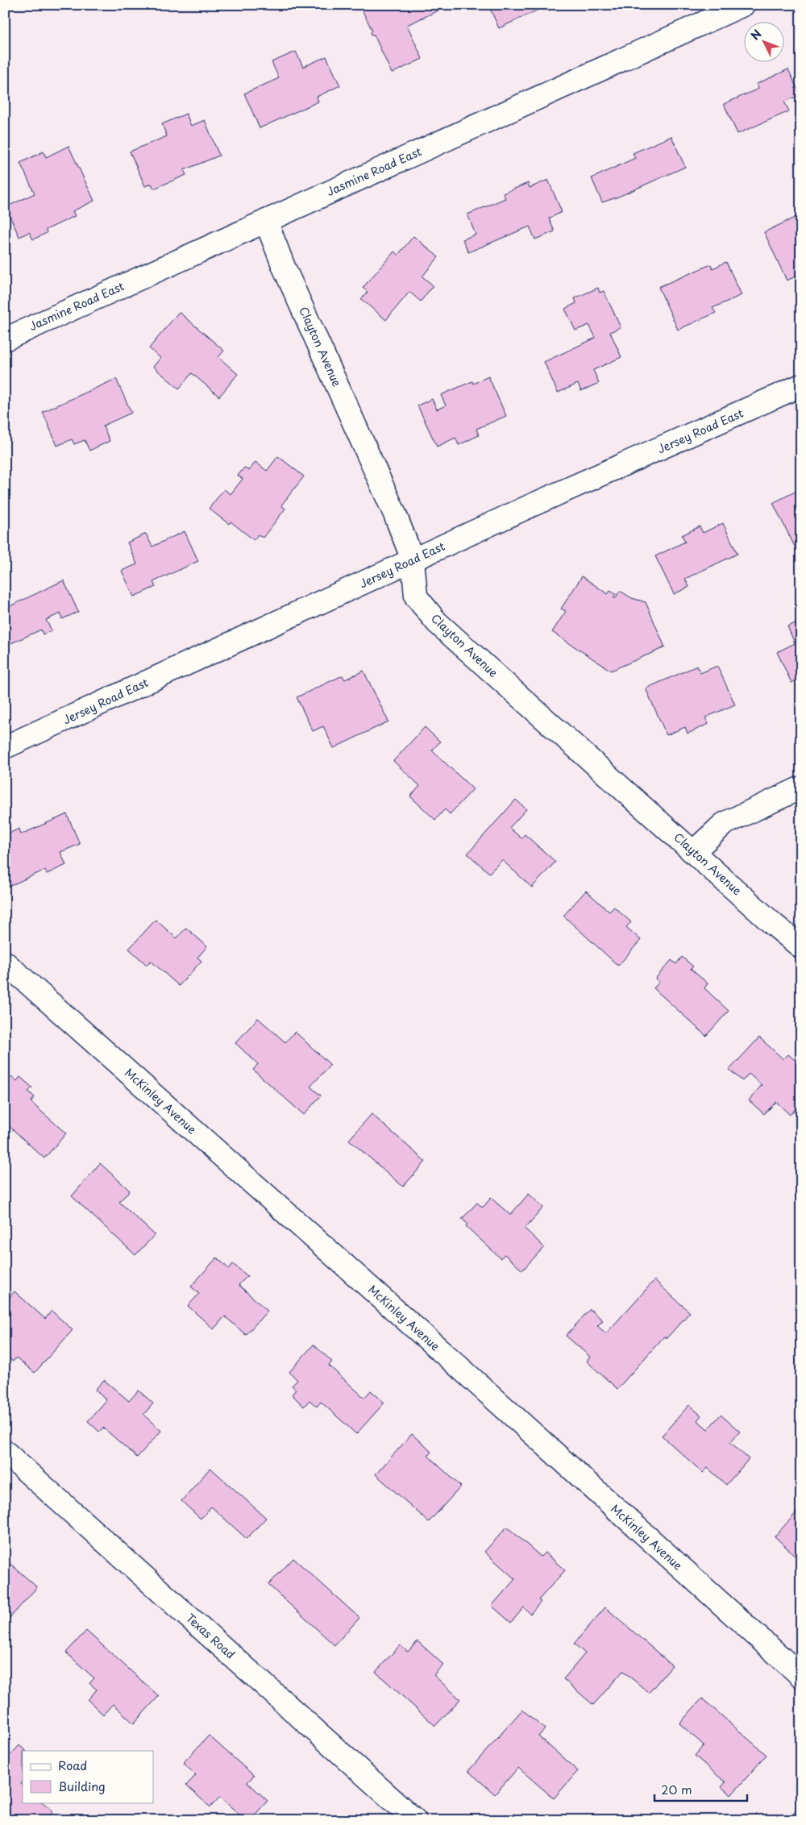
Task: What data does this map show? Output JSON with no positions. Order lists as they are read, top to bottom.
{
  "streets": {
    "street": [
      "Jasmine Road East",
      "Clayton Avenue",
      "Jersey Road East",
      "McKinley Avenue",
      "Texas Road"
    ]
  },
  "crossings": [
    ["Jasmine Road East", "Clayton Avenue"],
    ["Clayton Avenue", "Jersey Road East"]
  ],
  "legend": ["Road", "Building"],
  "scale_bar": "20 m",
  "north": "top left"
}
